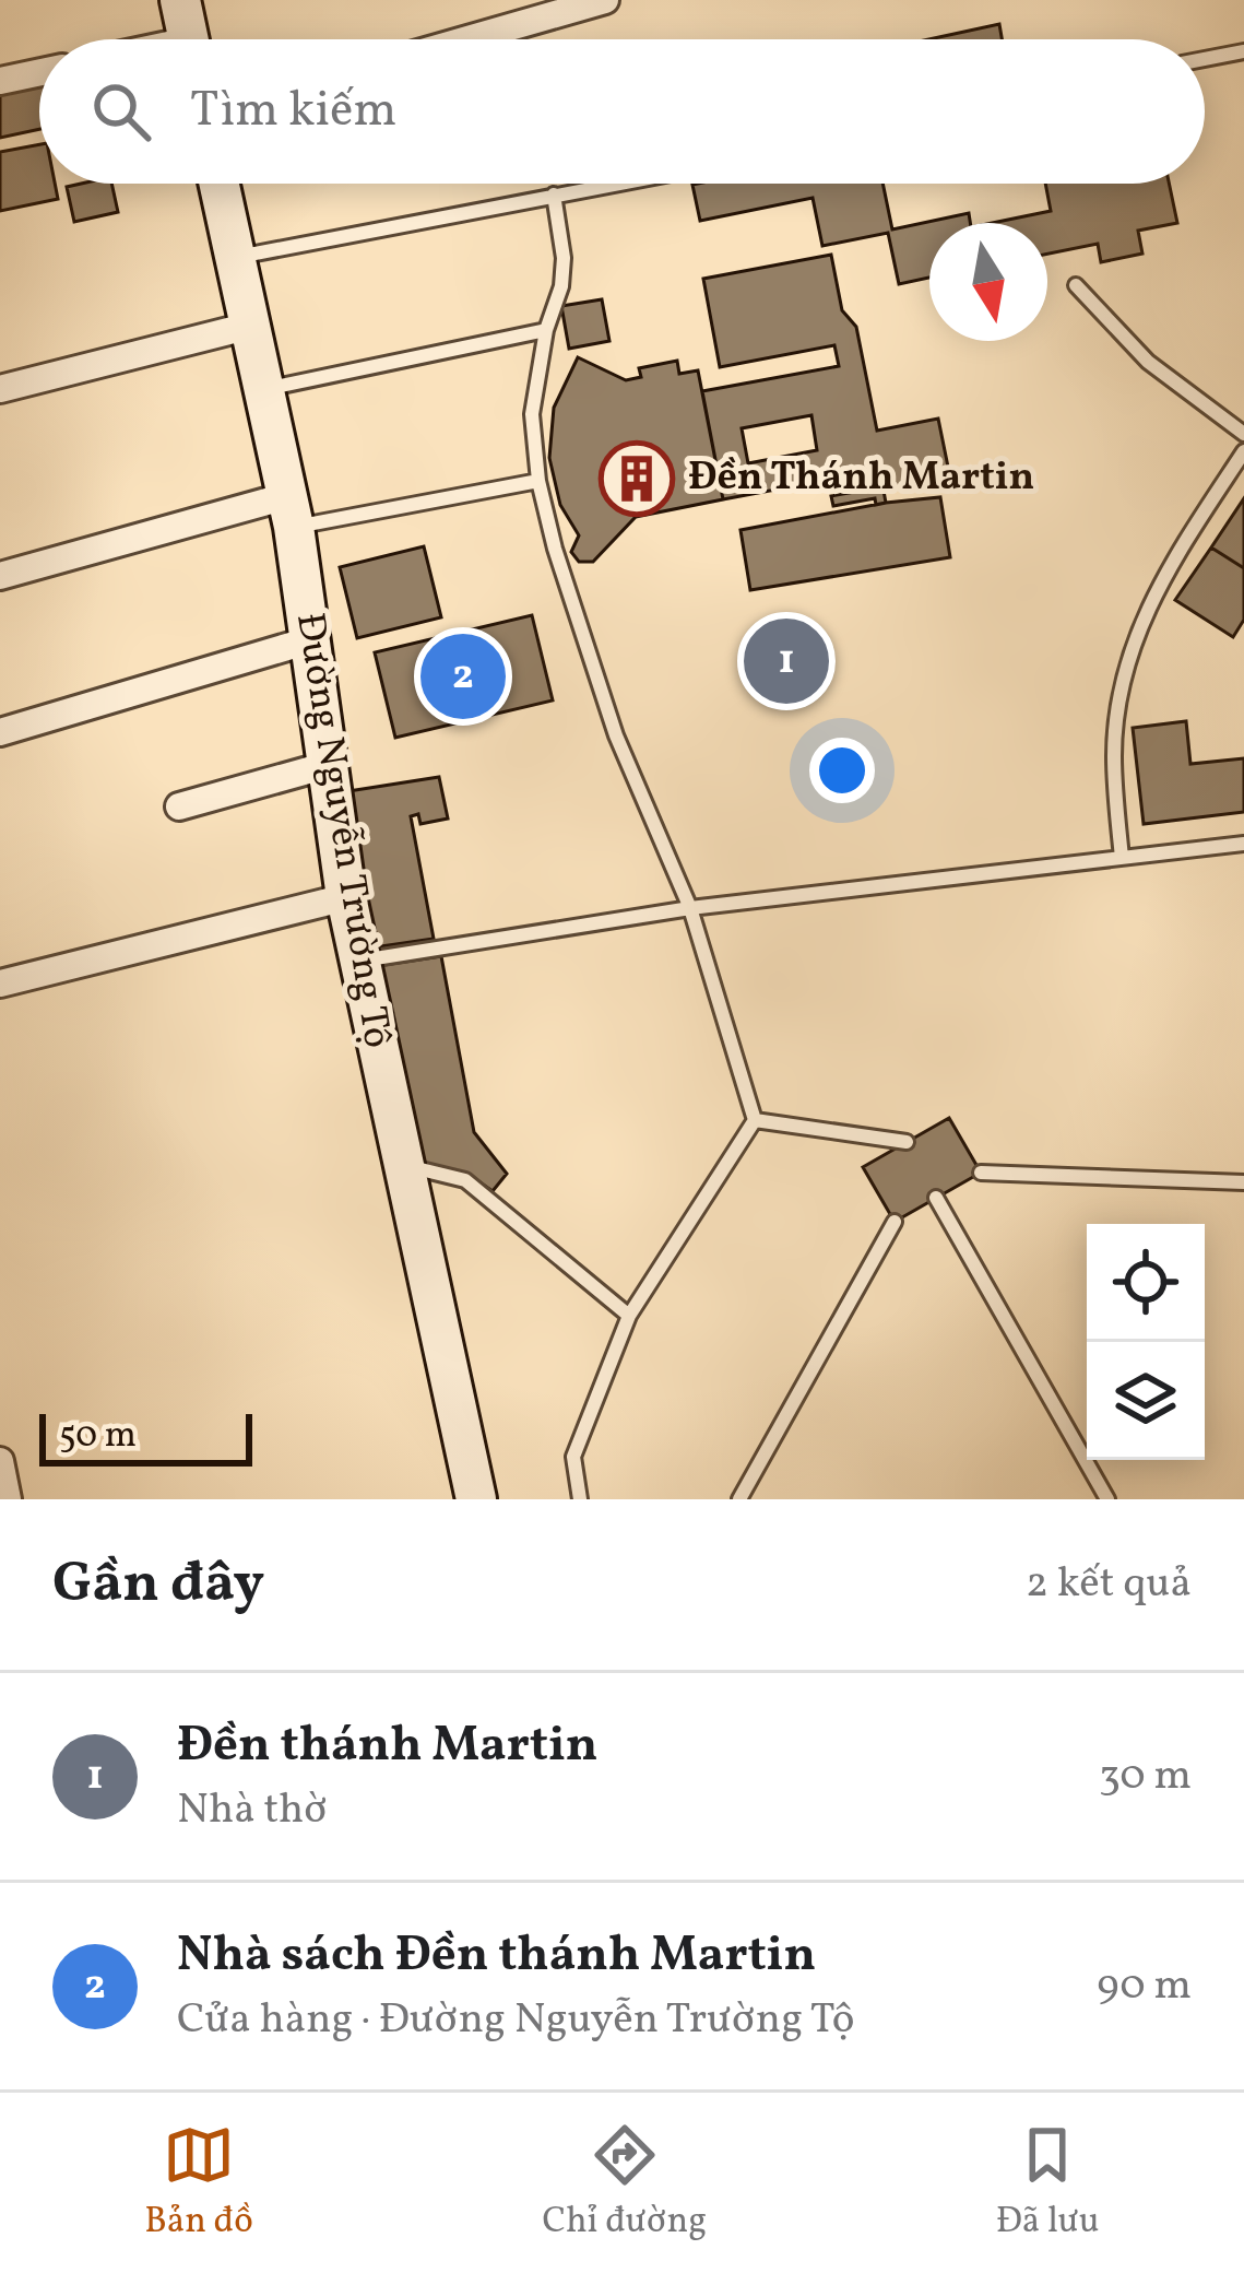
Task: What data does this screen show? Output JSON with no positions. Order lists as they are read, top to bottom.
{
  "streets": {
    "main road": ["Đường Nguyễn Trường Tộ"]
  },
  "places": {
    "building": ["Đền Thánh Martin"]
  },
  "scale_bar": "50 m",
  "north": "bottom",
  "page": {
    "search": "Tìm kiếm",
    "pins": ["1", "2"],
    "scale": "50 m",
    "heading": ["Gần đây", "2 kết quả"],
    "list": [
      {
        "mark": "1",
        "name": "Đền thánh Martin",
        "note": "Nhà thờ",
        "value": "30 m"
      },
      {
        "mark": "2",
        "name": "Nhà sách Đền thánh Martin",
        "note": "Cửa hàng · Đường Nguyễn Trường Tộ",
        "value": "90 m"
      }
    ],
    "nav": ["Bản đồ", "Chỉ đường", "Đã lưu"]
  }
}
